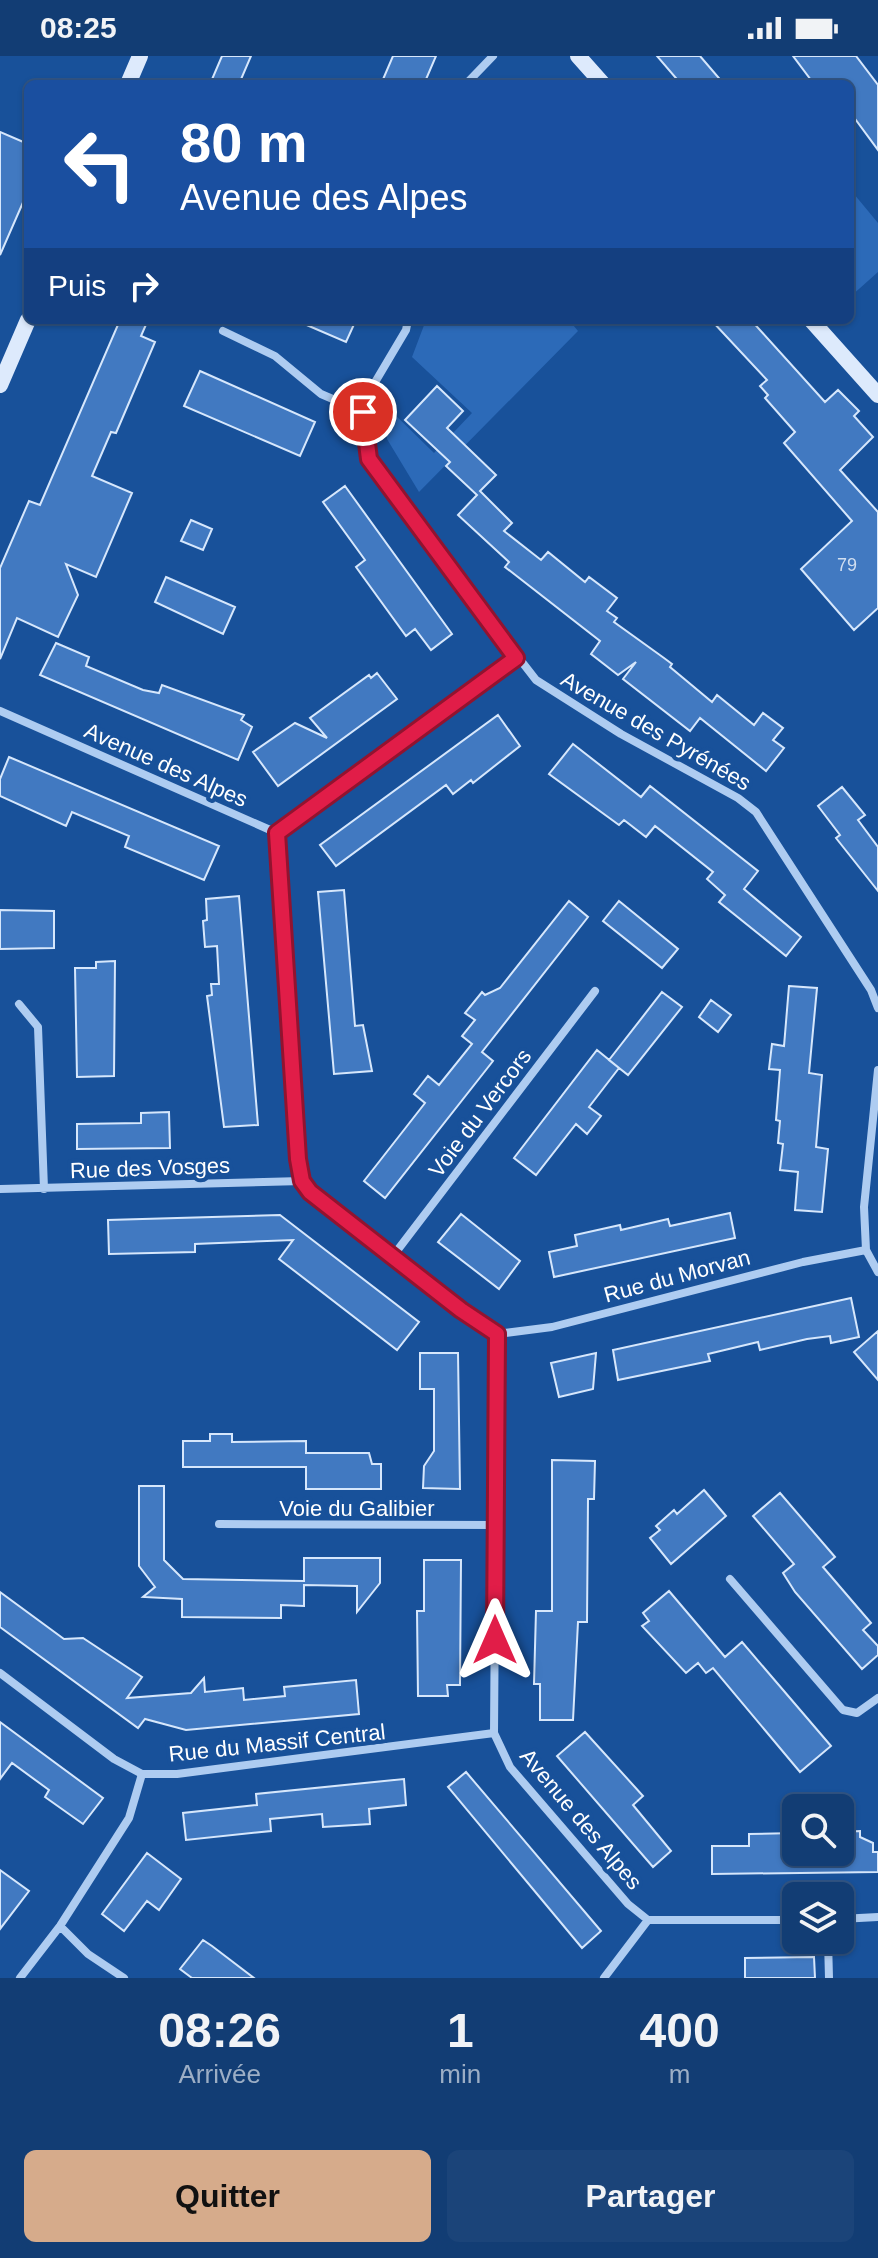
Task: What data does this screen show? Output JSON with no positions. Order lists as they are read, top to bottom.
{
  "streets": {
    "street": [
      "Avenue des Pyrénées",
      "Avenue des Alpes",
      "Voie du Vercors",
      "Rue des Vosges",
      "Rue du Morvan",
      "Voie du Galibier",
      "Rue du Massif Central"
    ]
  },
  "crossings": [
    ["Avenue des Alpes", "Rue du Morvan"],
    ["Avenue des Alpes", "Voie du Galibier"],
    ["Avenue des Alpes", "Rue du Massif Central"]
  ],
  "house_numbers": ["79"],
  "page": {
    "status": "08:25",
    "turn": ["80 m", "Avenue des Alpes"],
    "then": "Puis",
    "eta": [
      "08:26",
      "Arrivée",
      "1",
      "min",
      "400",
      "m"
    ],
    "buttons": ["Quitter", "Partager"]
  }
}
